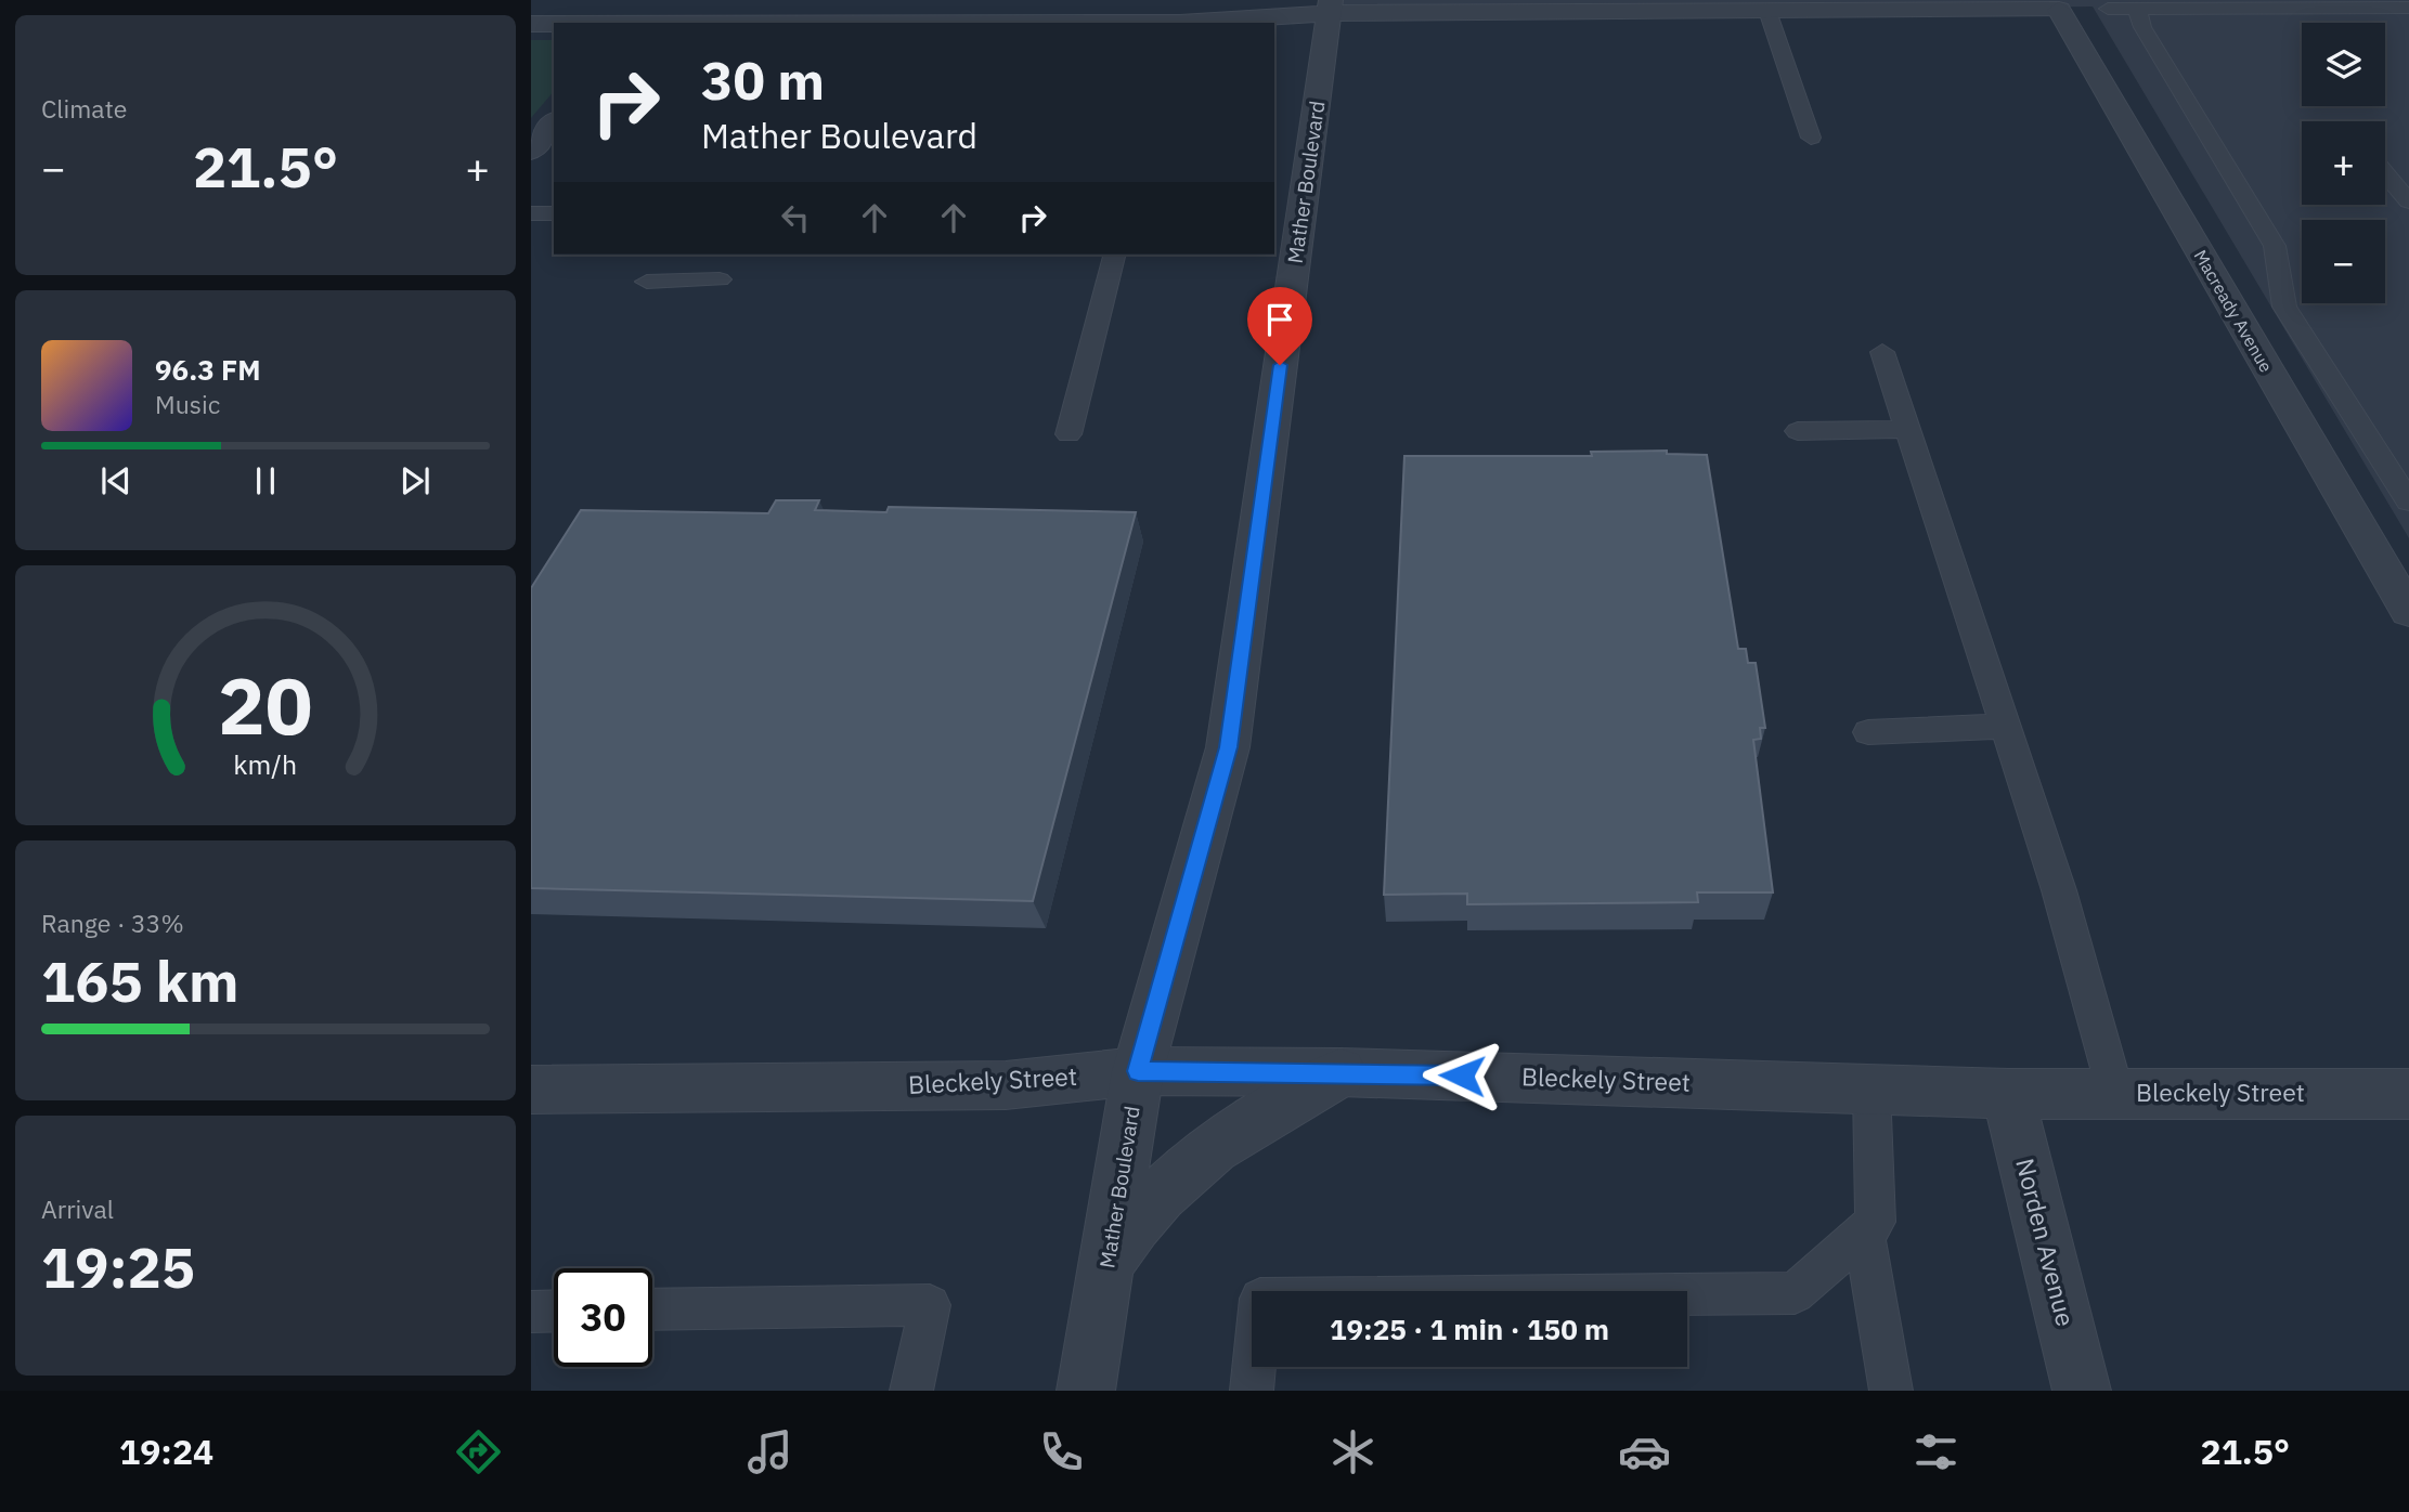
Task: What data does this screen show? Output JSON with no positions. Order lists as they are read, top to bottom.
{
  "streets": {
    "street": [
      "Mather Boulevard",
      "Macready Avenue",
      "Bleckely Street",
      "Norden Avenue"
    ]
  },
  "crossings": [
    ["Mather Boulevard", "Bleckely Street"],
    ["Bleckely Street", "Norden Avenue"]
  ],
  "page": {
    "tile": [
      "Climate",
      ["Range · 33%", "165 km"],
      ["Arrival", "19:25"]
    ],
    "map_buttons": ["+", "−"],
    "turn": ["30 m", "Mather Boulevard"],
    "heat": ["−", "21.5°", "+"],
    "song": ["96.3 FM", "Music"],
    "limit": "30",
    "trip": "19:25 · 1 min · 150 m",
    "tabs": ["19:24", "21.5°"],
    "gauge": ["20", "km/h"]
  }
}
